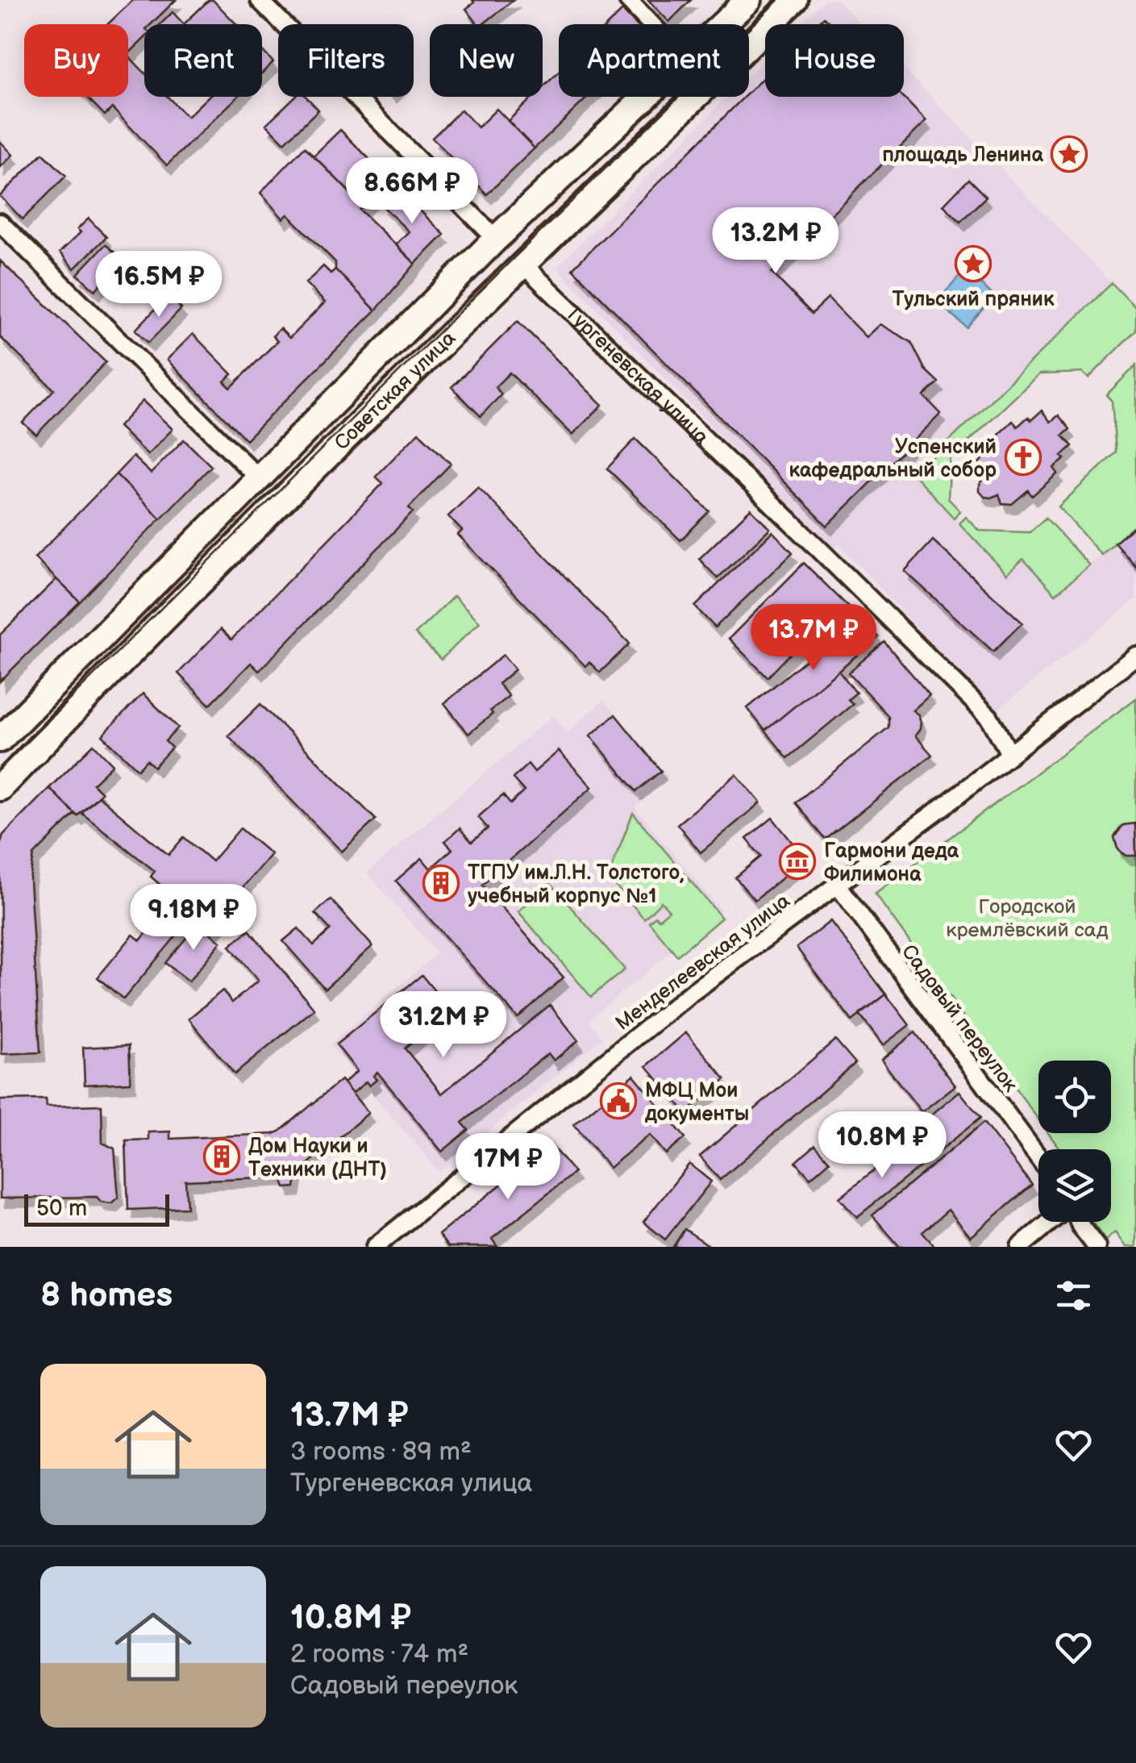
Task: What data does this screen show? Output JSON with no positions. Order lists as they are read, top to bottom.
{
  "streets": {
    "main road": ["Тургеневская улица", "Советская улица"],
    "street": ["Менделеевская улица", "Садовый переулок"]
  },
  "crossings": [
    ["Тургеневская улица", "Советская улица"],
    ["Тургеневская улица", "Менделеевская улица"],
    ["Менделеевская улица", "Садовый переулок"]
  ],
  "parks": ["Городской кремлёвский сад"],
  "places": {
    "place": ["площадь Ленина", "Тульский пряник"],
    "church": ["Успенский кафедральный собор"],
    "museum": ["Гармони деда Филимона"],
    "building": ["ТГПУ им.Л.Н. Толстого, учебный корпус №1", "Дом Науки и Техники (ДНТ)"],
    "public building": ["МФЦ Мои документы"]
  },
  "scale_bar": "50 m",
  "page": {
    "chip": [
      "Buy",
      "Rent",
      "Filters",
      "New",
      "Apartment",
      "House"
    ],
    "price": [
      "8.66M ₽",
      "13.2M ₽",
      "16.5M ₽",
      "13.7M ₽",
      "9.18M ₽",
      "31.2M ₽",
      "10.8M ₽",
      "17M ₽"
    ],
    "scale": "50 m",
    "heading": "8 homes",
    "list": [
      {
        "name": "13.7M ₽",
        "note": "3 rooms · 89 m² · Тургеневская улица"
      },
      {
        "name": "10.8M ₽",
        "note": "2 rooms · 74 m² · Садовый переулок"
      }
    ]
  }
}
